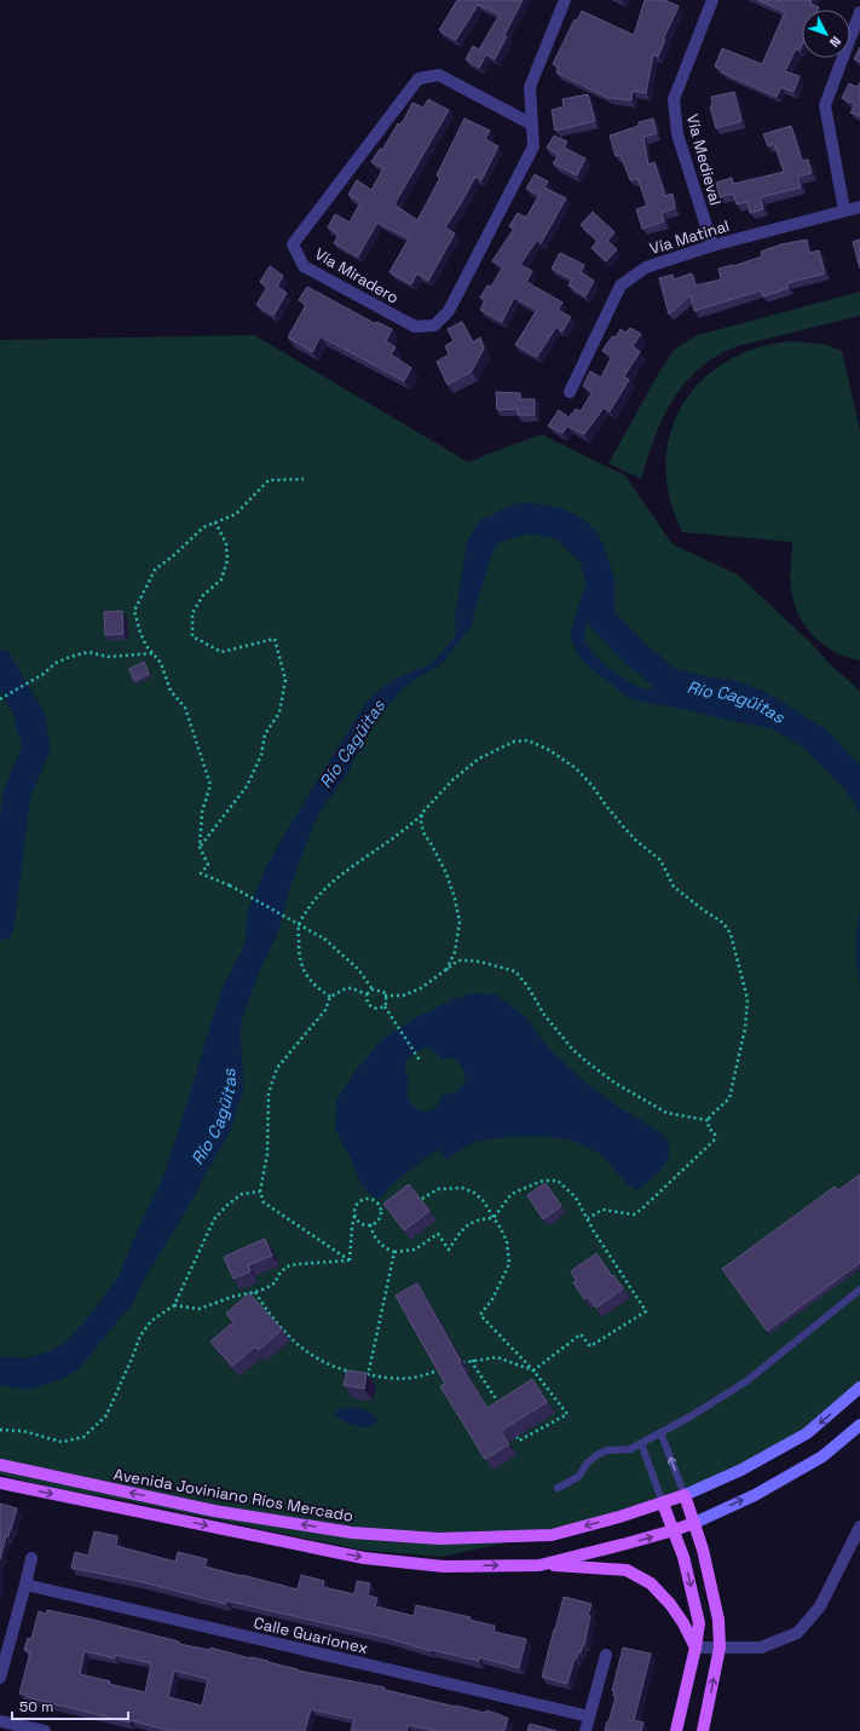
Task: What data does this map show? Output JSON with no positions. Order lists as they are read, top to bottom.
{
  "streets": {
    "main road": ["Avenida Joviniano Ríos Mercado"],
    "street": [
      "Vía Medieval",
      "Vía Matinal",
      "Vía Miradero",
      "Calle Guarionex"
    ]
  },
  "crossings": [
    ["Vía Medieval", "Vía Matinal"]
  ],
  "water": ["Río Cagüitas"],
  "scale_bar": "50 m",
  "north": "bottom right"
}
